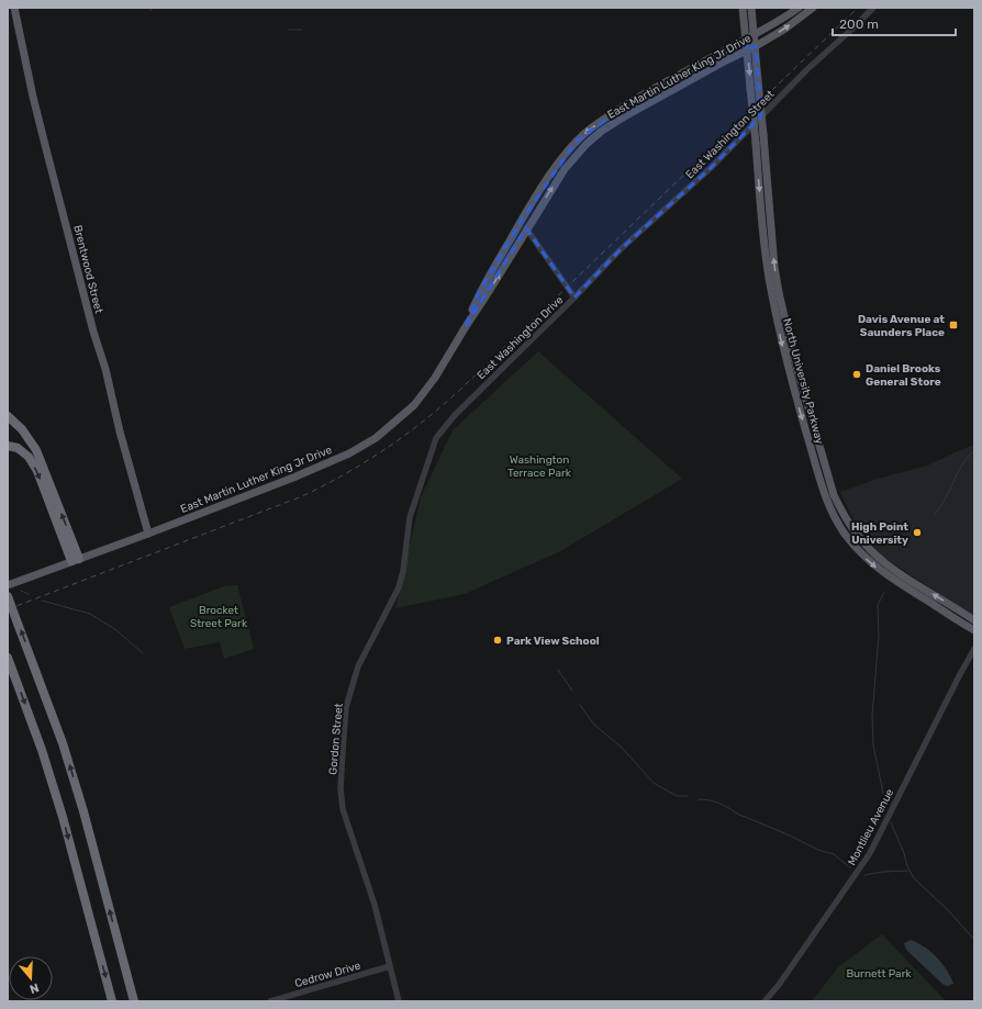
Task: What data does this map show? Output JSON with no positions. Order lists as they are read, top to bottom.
{
  "streets": {
    "main road": ["East Martin Luther King Jr Drive", "Brentwood Street", "North University Parkway"],
    "street": [
      "East Washington Street",
      "East Washington Drive",
      "Gordon Street",
      "Montlieu Avenue",
      "Cedrow Drive"
    ]
  },
  "crossings": [
    ["East Martin Luther King Jr Drive", "Brentwood Street"],
    ["East Martin Luther King Jr Drive", "North University Parkway"],
    ["East Washington Street", "East Washington Drive"],
    ["East Washington Drive", "Gordon Street"],
    ["Gordon Street", "Cedrow Drive"]
  ],
  "parks": ["Washington Terrace Park", "Brocket Street Park", "Burnett Park"],
  "places": {
    "transit": ["Davis Avenue at Saunders Place"],
    "other": ["Daniel Brooks General Store", "High Point University", "Park View School"]
  },
  "scale_bar": "200 m",
  "north": "bottom"
}
